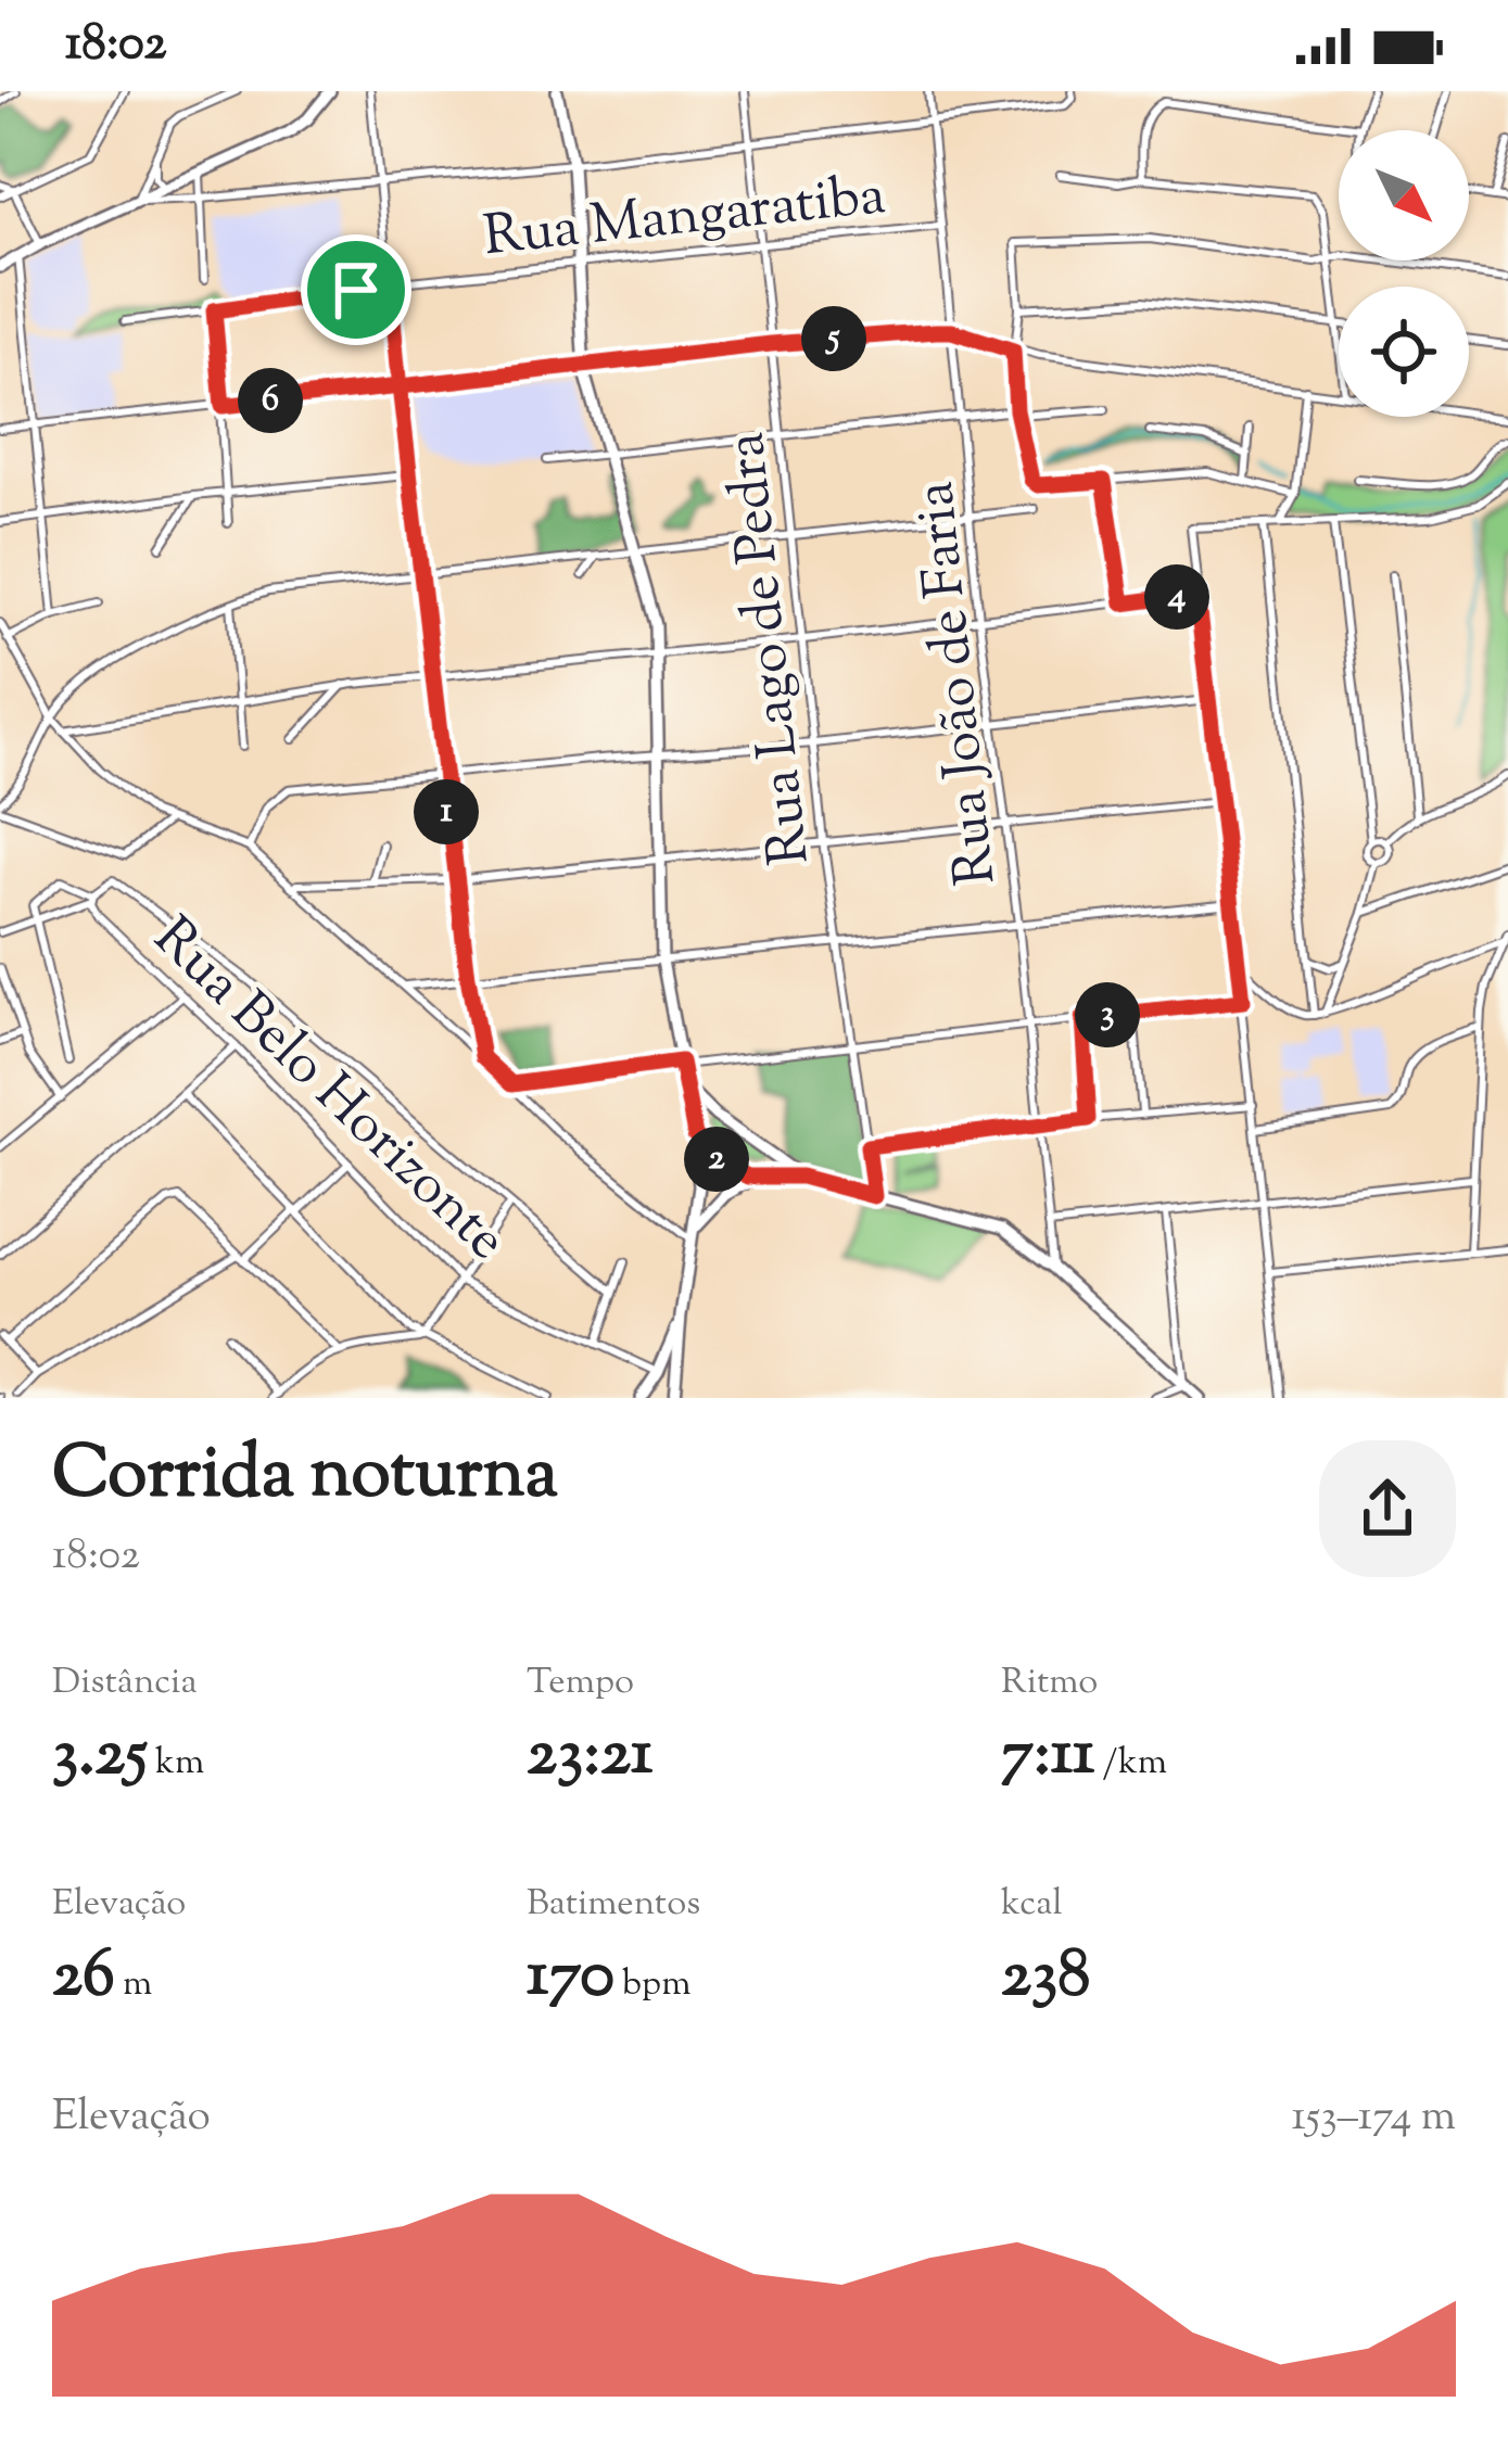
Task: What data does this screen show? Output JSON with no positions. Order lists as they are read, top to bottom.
{
  "streets": {
    "street": [
      "Rua Mangaratiba",
      "Rua Lago de Pedra",
      "Rua João de Faria",
      "Rua Belo Horizonte"
    ]
  },
  "crossings": [
    ["Rua Mangaratiba", "Rua Lago de Pedra"],
    ["Rua Mangaratiba", "Rua João de Faria"]
  ],
  "north": "bottom right",
  "page": {
    "status": "18:02",
    "pins": [
      "5",
      "6",
      "4",
      "1",
      "3",
      "2"
    ],
    "heading": ["Corrida noturna", "18:02"],
    "stats": [
      ["Distância", "3.25 km"],
      ["Tempo", "23:21"],
      ["Ritmo", "7:11 /km"],
      ["Elevação", "26 m"],
      ["Batimentos", "170 bpm"],
      ["kcal", "238"]
    ],
    "chart": ["Elevação", "153–174 m"]
  }
}
